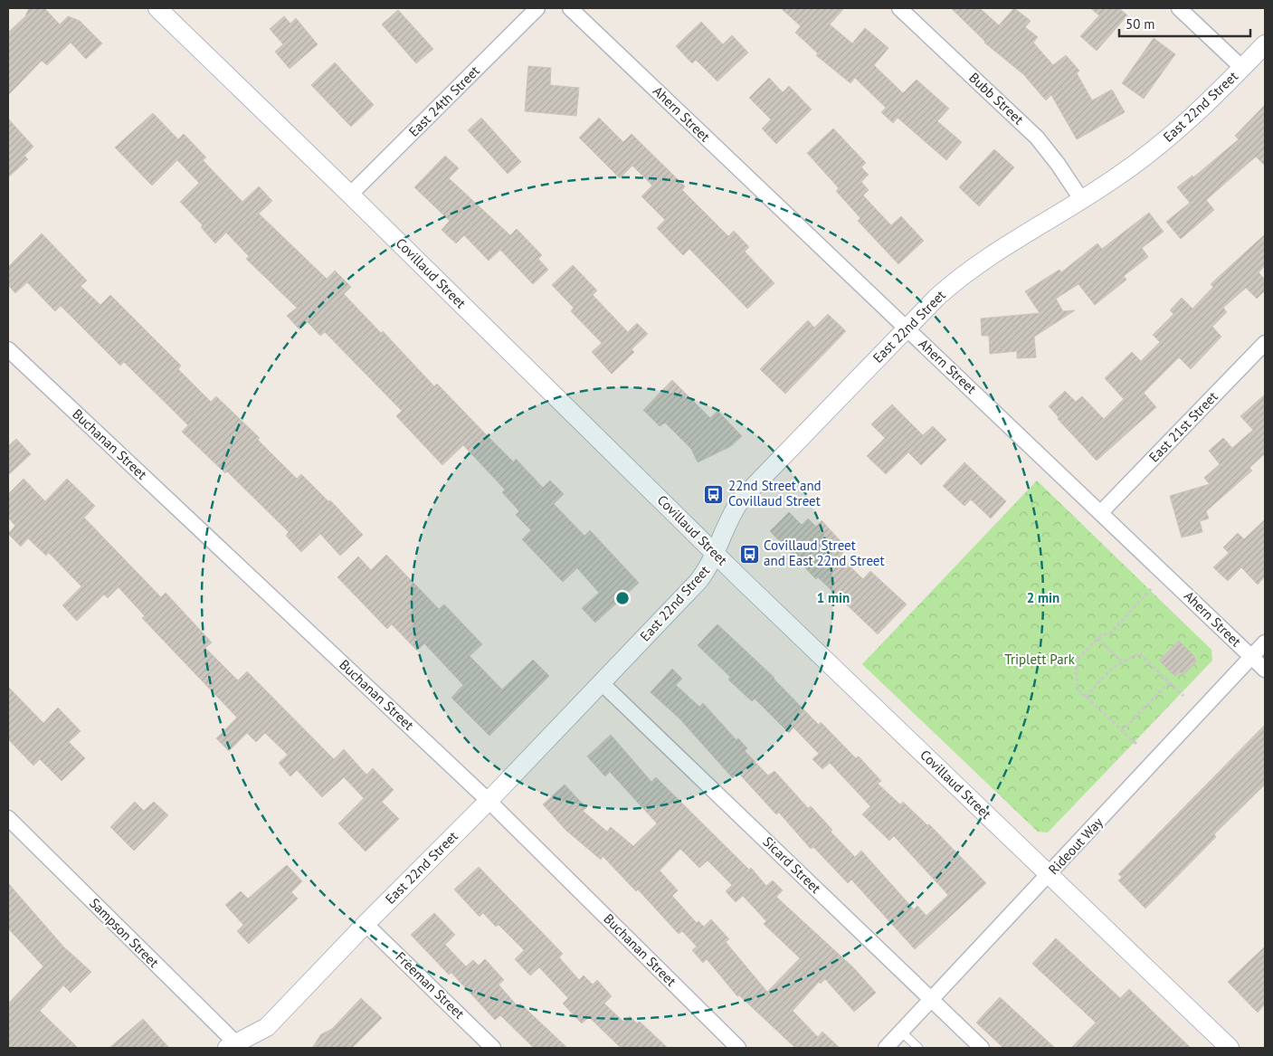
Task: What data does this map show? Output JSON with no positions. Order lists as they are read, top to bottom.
{
  "streets": {
    "street": [
      "Bubb Street",
      "East 24th Street",
      "East 22nd Street",
      "Ahern Street",
      "Covillaud Street",
      "East 21st Street",
      "Buchanan Street",
      "Rideout Way",
      "Sicard Street",
      "Sampson Street",
      "Freeman Street"
    ]
  },
  "crossings": [
    ["Bubb Street", "East 22nd Street"],
    ["East 24th Street", "Covillaud Street"],
    ["East 22nd Street", "Ahern Street"],
    ["East 22nd Street", "Covillaud Street"],
    ["East 22nd Street", "Buchanan Street"],
    ["East 22nd Street", "Sicard Street"],
    ["East 22nd Street", "Sampson Street"],
    ["East 22nd Street", "Freeman Street"],
    ["Ahern Street", "East 21st Street"],
    ["Ahern Street", "Rideout Way"],
    ["Covillaud Street", "Rideout Way"],
    ["Rideout Way", "Sicard Street"]
  ],
  "parks": ["Triplett Park"],
  "places": {
    "bus stop": ["22nd Street and Covillaud Street", "Covillaud Street and East 22nd Street"]
  },
  "scale_bar": "50 m",
  "rings": ["1 min", "2 min"]
}
